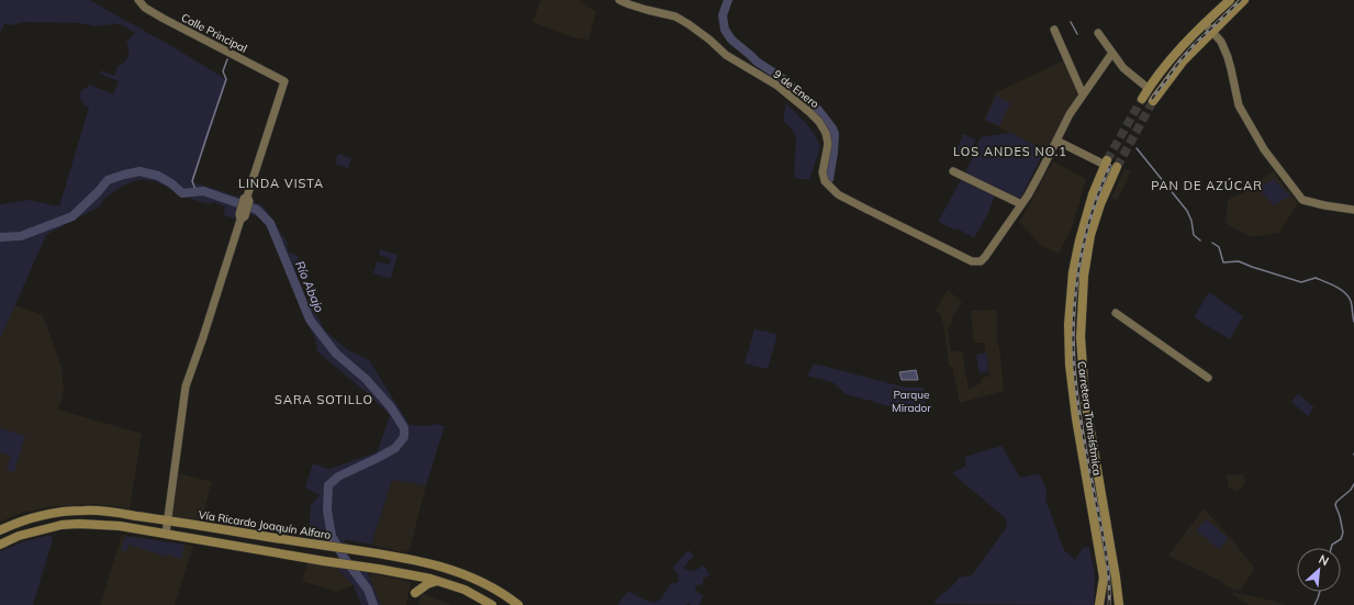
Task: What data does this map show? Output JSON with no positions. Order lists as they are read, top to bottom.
{
  "streets": {
    "main road": ["Carretera Transístmica", "Vía Ricardo Joaquín Alfaro"],
    "street": ["Calle Principal", "9 de Enero"]
  },
  "crossings": [
    ["Calle Principal", "Vía Ricardo Joaquín Alfaro"]
  ],
  "districts": [
    "LOS ANDES NO.1",
    "LINDA VISTA",
    "PAN DE AZÚCAR",
    "SARA SOTILLO"
  ],
  "water": ["Río Abajo"],
  "parks": ["Parque Mirador"],
  "north": "top right"
}
